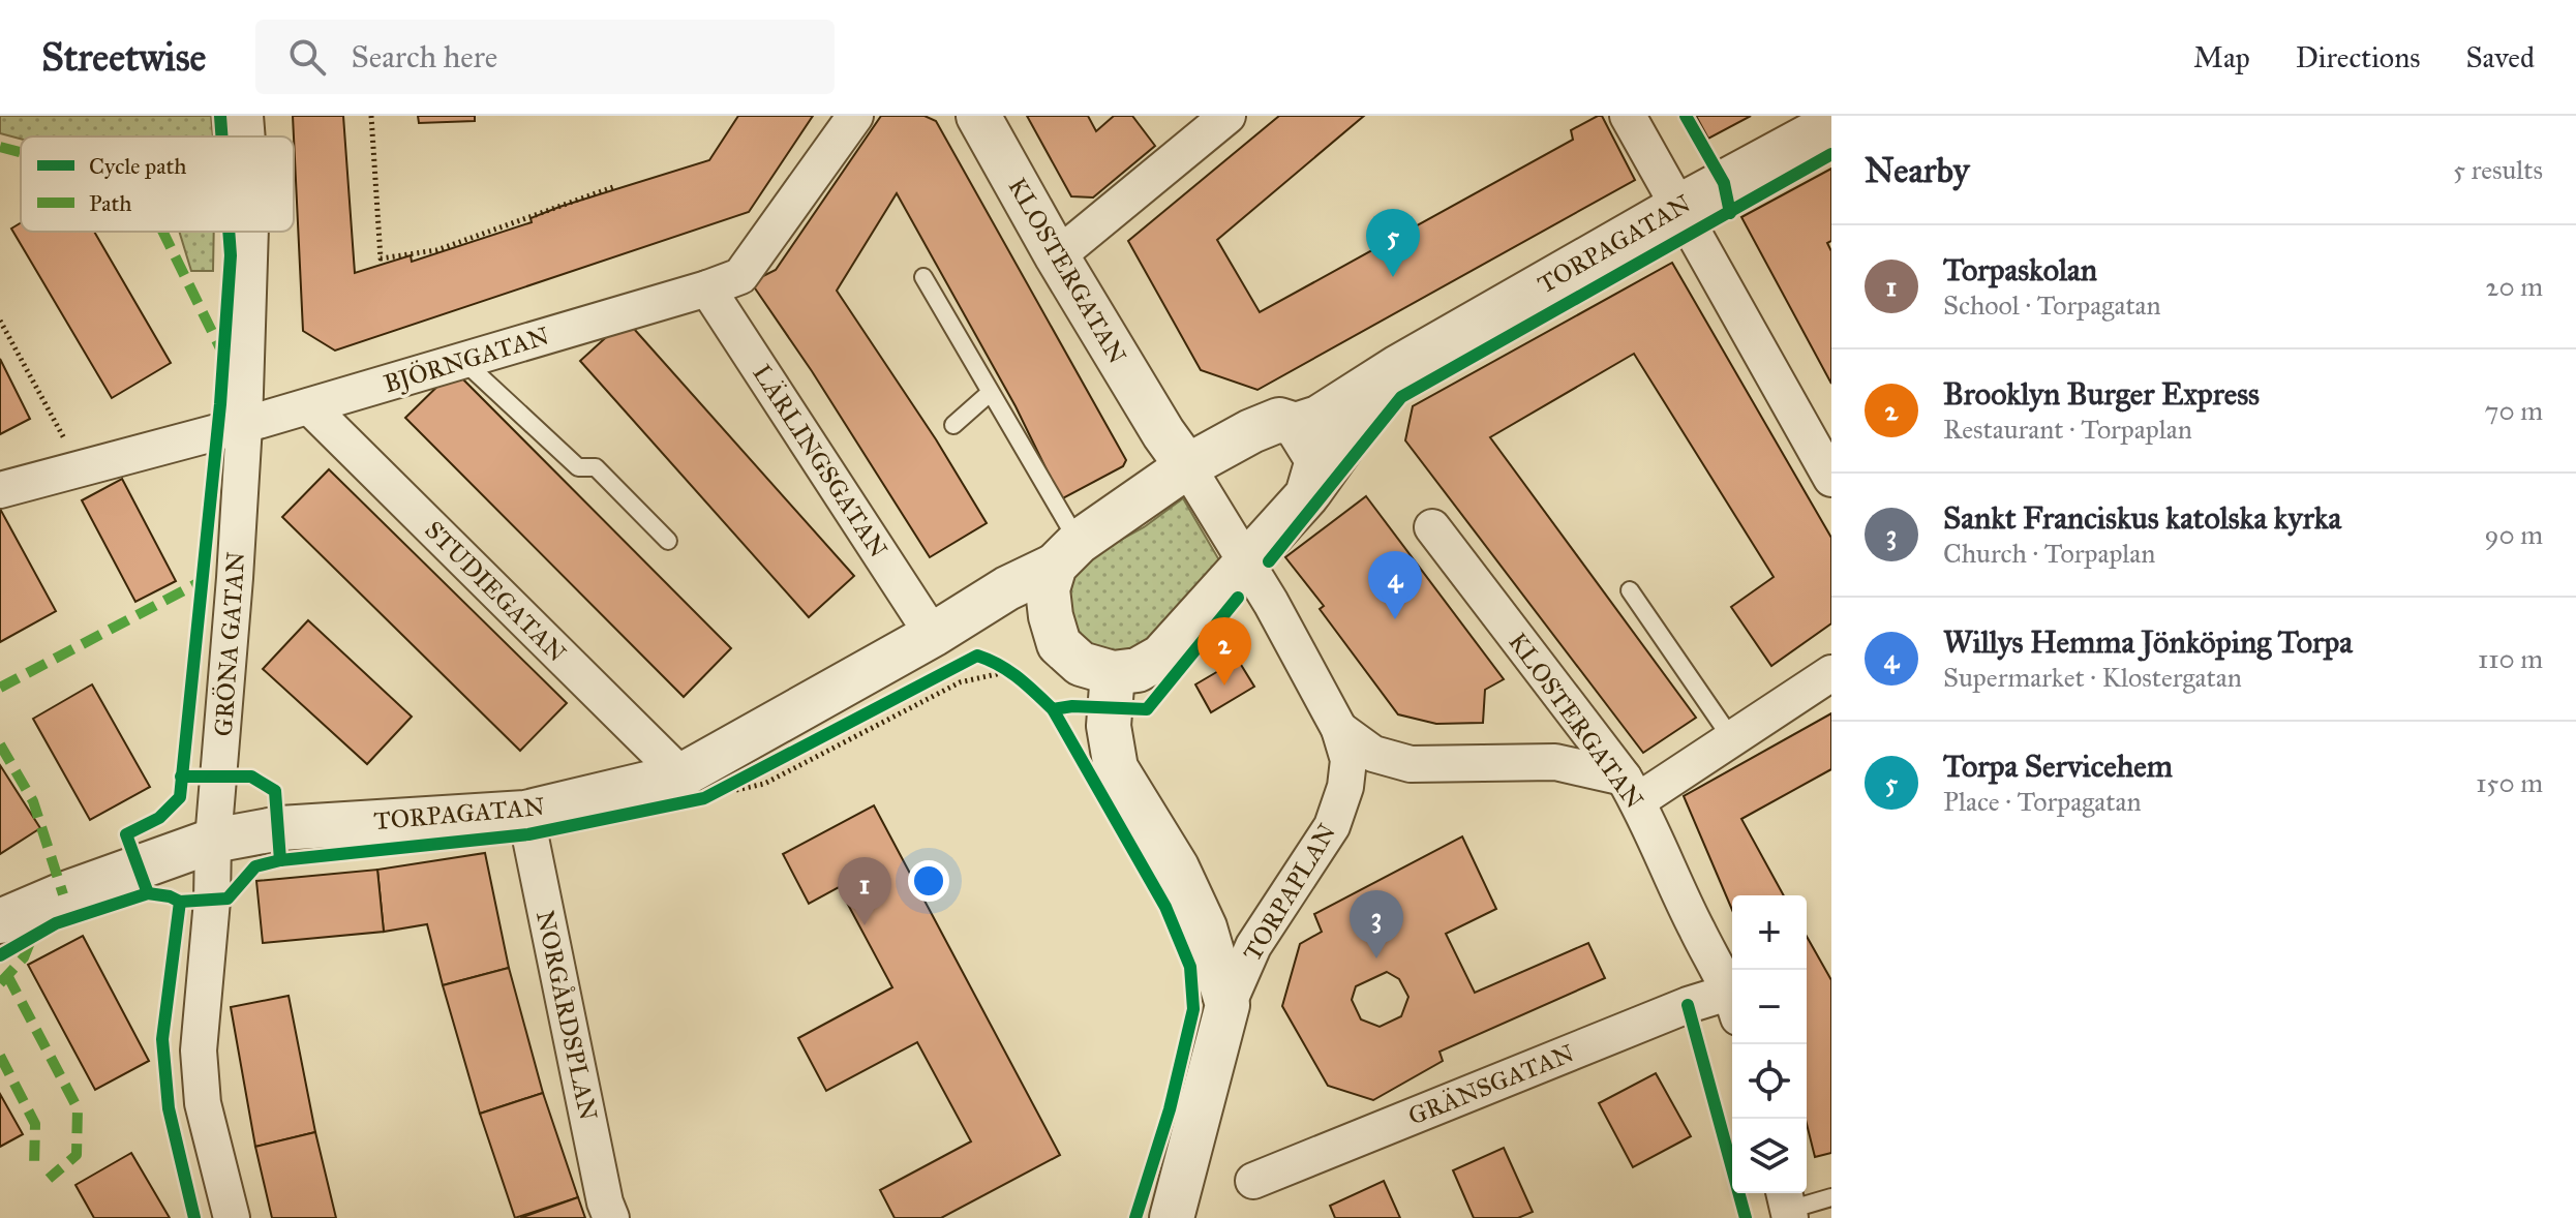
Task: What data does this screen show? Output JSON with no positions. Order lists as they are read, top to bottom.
{
  "streets": {
    "street": [
      "TORPAGATAN",
      "KLOSTERGATAN",
      "BJÖRNGATAN",
      "LÄRLINGSGATAN",
      "STUDIEGATAN",
      "GRÖNA GATAN",
      "TORPAPLAN",
      "NORGÅRDSPLAN",
      "GRÄNSGATAN"
    ]
  },
  "crossings": [
    ["TORPAGATAN", "LÄRLINGSGATAN"],
    ["TORPAGATAN", "STUDIEGATAN"],
    ["TORPAGATAN", "GRÖNA GATAN"],
    ["TORPAGATAN", "NORGÅRDSPLAN"],
    ["KLOSTERGATAN", "TORPAPLAN"],
    ["BJÖRNGATAN", "LÄRLINGSGATAN"],
    ["BJÖRNGATAN", "STUDIEGATAN"],
    ["BJÖRNGATAN", "GRÖNA GATAN"]
  ],
  "legend": ["Cycle path", "Path"],
  "page": {
    "header": "Streetwise",
    "search": "Search here",
    "nav": ["Map", "Directions", "Saved"],
    "heading": ["Nearby", "5 results"],
    "pins": [
      "5",
      "4",
      "2",
      "1",
      "3"
    ],
    "list": [
      {
        "mark": "1",
        "name": "Torpaskolan",
        "note": "School · Torpagatan",
        "value": "20 m"
      },
      {
        "mark": "2",
        "name": "Brooklyn Burger Express",
        "note": "Restaurant · Torpaplan",
        "value": "70 m"
      },
      {
        "mark": "3",
        "name": "Sankt Franciskus katolska kyrka",
        "note": "Church · Torpaplan",
        "value": "90 m"
      },
      {
        "mark": "4",
        "name": "Willys Hemma Jönköping Torpa",
        "note": "Supermarket · Klostergatan",
        "value": "110 m"
      },
      {
        "mark": "5",
        "name": "Torpa Servicehem",
        "note": "Place · Torpagatan",
        "value": "150 m"
      }
    ],
    "map_buttons": ["+", "−"]
  }
}
